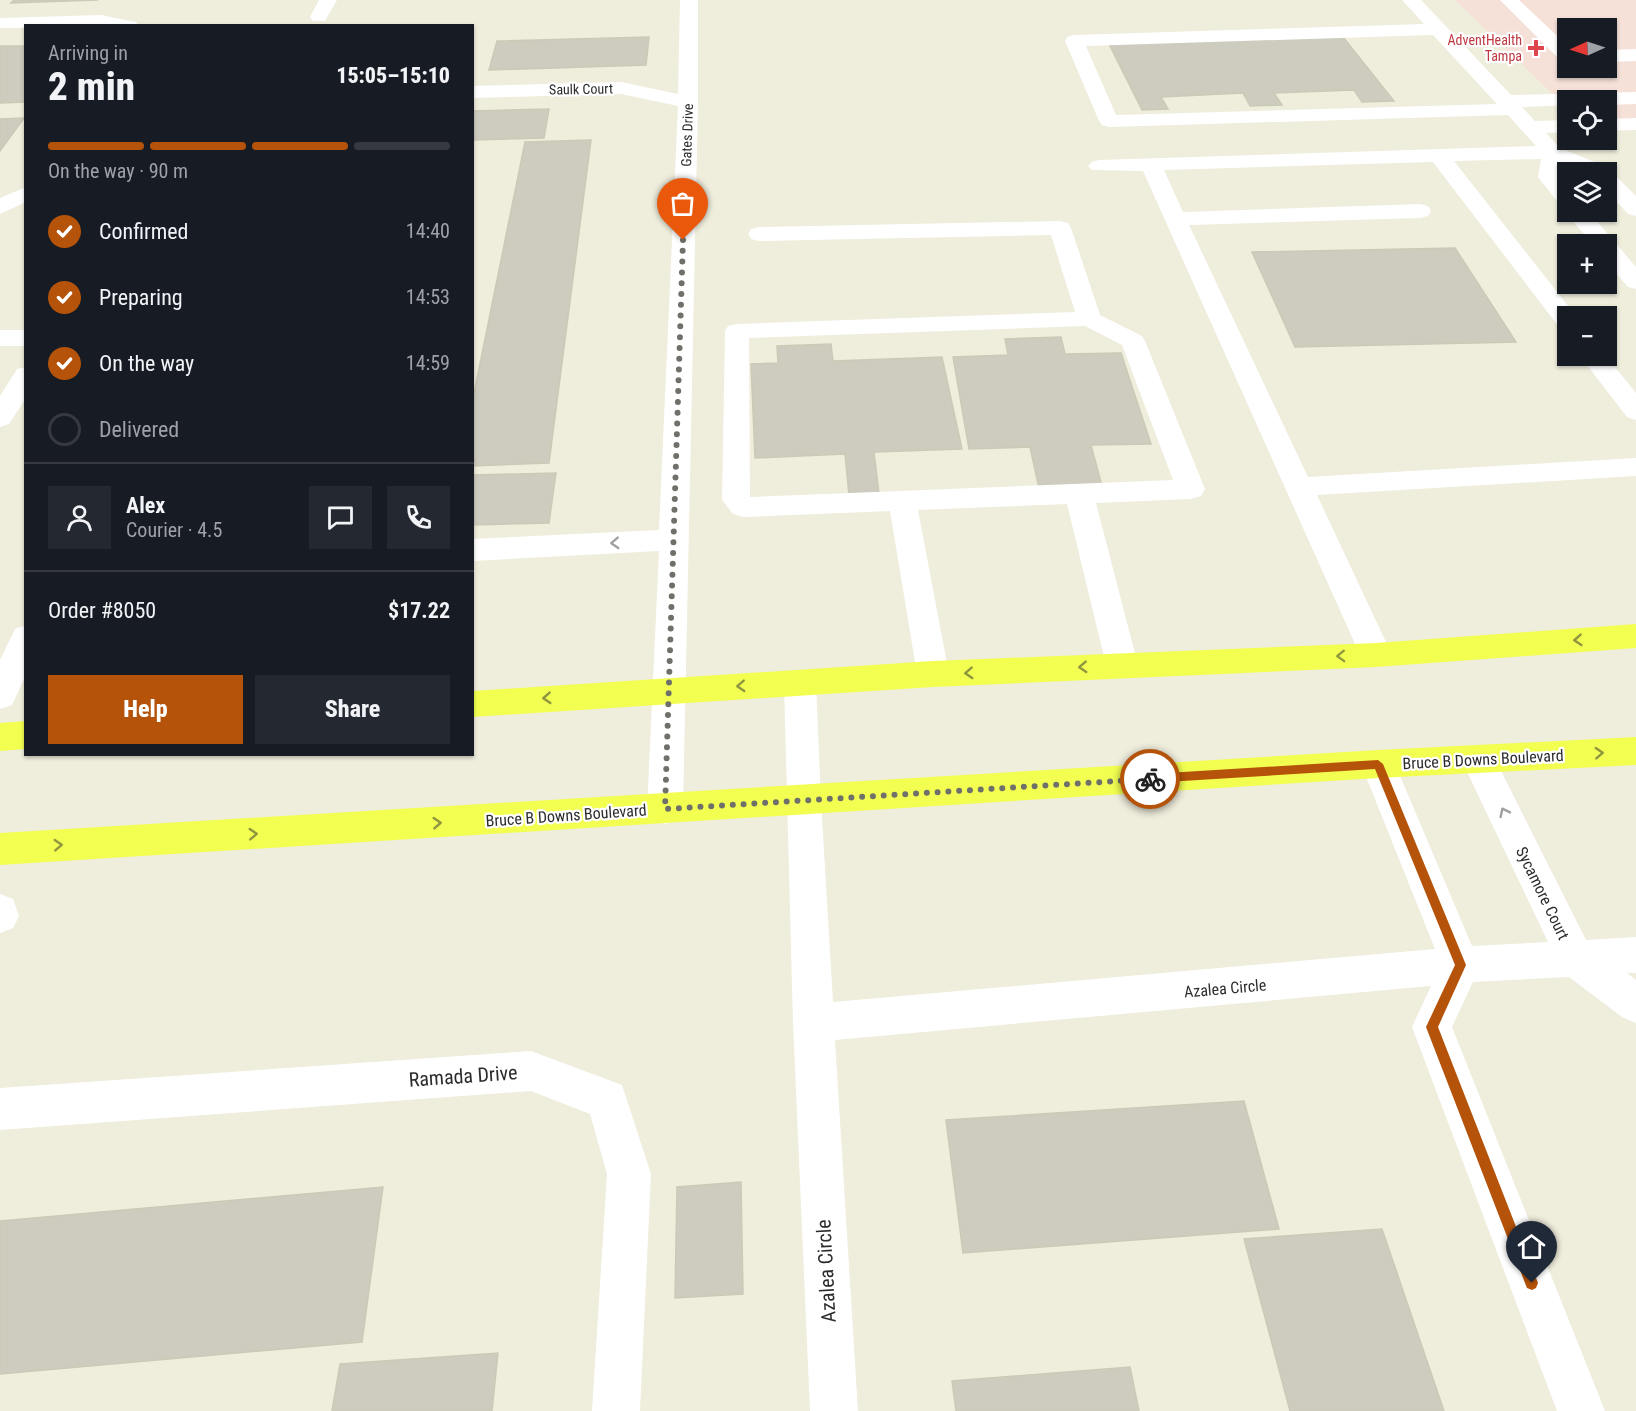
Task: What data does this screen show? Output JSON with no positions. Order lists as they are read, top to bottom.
{
  "streets": {
    "main road": ["Bruce B Downs Boulevard"],
    "street": [
      "Saulk Court",
      "Gates Drive",
      "Sycamore Court",
      "Azalea Circle",
      "Ramada Drive"
    ]
  },
  "crossings": [
    ["Saulk Court", "Gates Drive"],
    ["Gates Drive", "Bruce B Downs Boulevard"],
    ["Bruce B Downs Boulevard", "Sycamore Court"],
    ["Bruce B Downs Boulevard", "Azalea Circle"],
    ["Sycamore Court", "Azalea Circle"]
  ],
  "places": {
    "health": ["AdventHealth Tampa"]
  },
  "north": "left",
  "page": {
    "map_buttons": ["+", "−"],
    "heading": ["2 min", "Arriving in", "15:05–15:10"],
    "panel": [
      "Alex",
      "Courier · 4.5",
      "Order #8050",
      "$17.22"
    ],
    "bar": "On the way · 90 m",
    "list": [
      ["Confirmed", "14:40"],
      ["Preparing", "14:53"],
      ["On the way", "14:59"],
      "Delivered"
    ],
    "buttons": ["Help", "Share"]
  }
}
